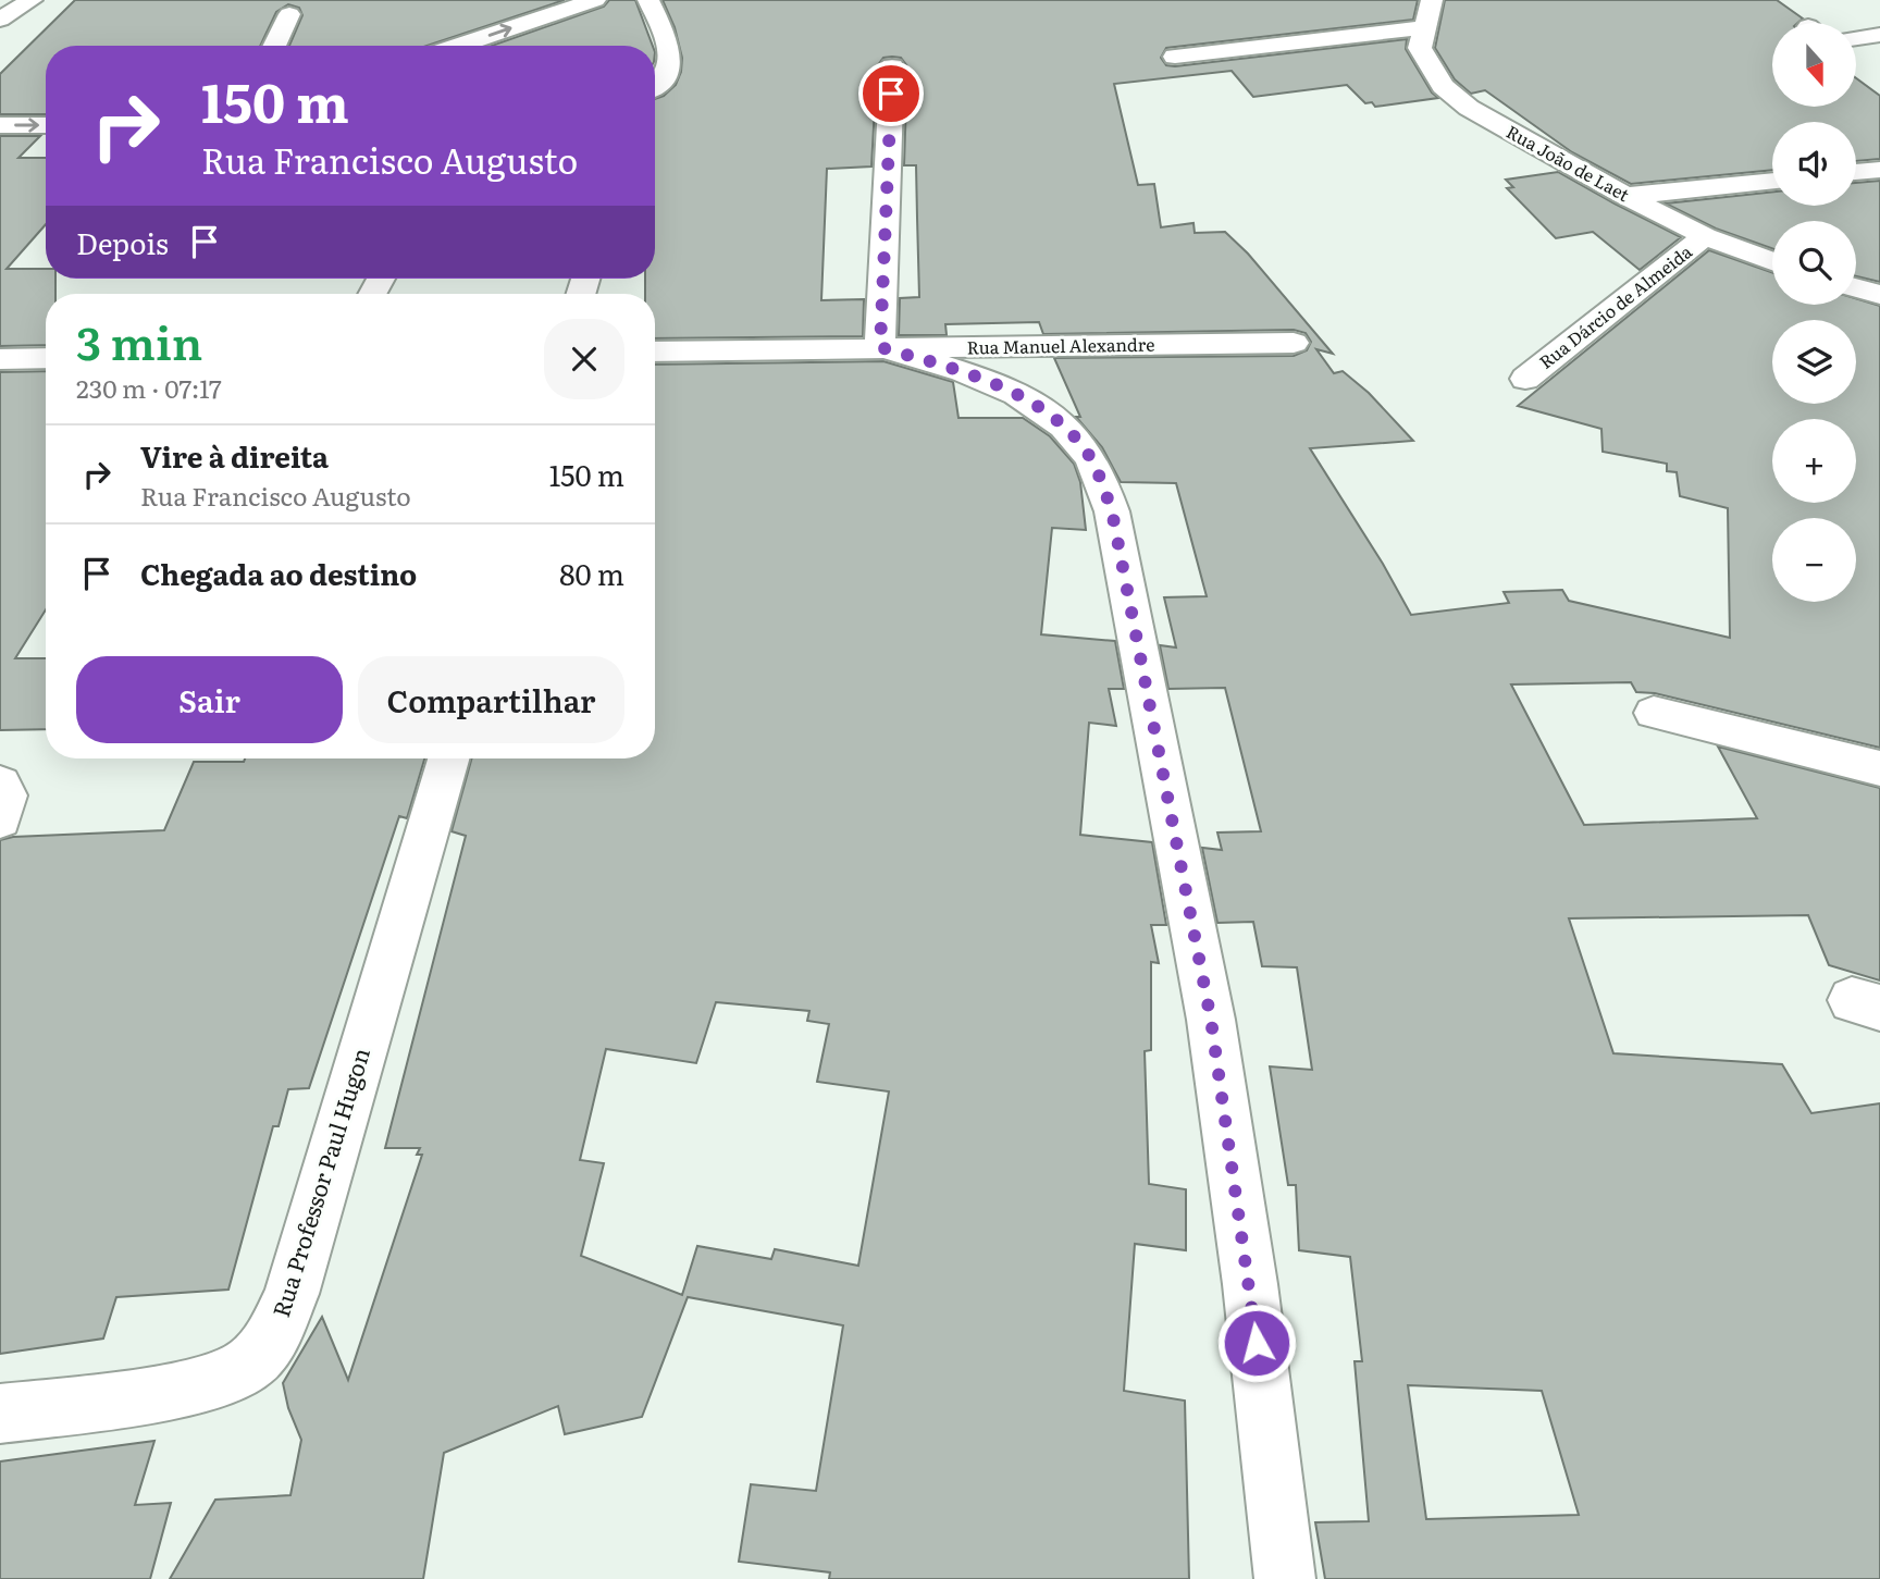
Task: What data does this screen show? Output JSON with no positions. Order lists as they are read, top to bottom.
{
  "streets": {
    "street": [
      "Rua João de Laet",
      "Rua Dárcio de Almeida",
      "Rua Manuel Alexandre",
      "Rua Professor Paul Hugon"
    ]
  },
  "crossings": [
    ["Rua João de Laet", "Rua Dárcio de Almeida"]
  ],
  "north": "bottom",
  "page": {
    "map_buttons": ["+", "−"],
    "turn": ["150 m", "Rua Francisco Augusto"],
    "then": "Depois",
    "heading": ["3 min", "230 m · 07:17"],
    "list": [
      {
        "name": "Vire à direita",
        "note": "Rua Francisco Augusto",
        "value": "150 m"
      },
      {
        "name": "Chegada ao destino",
        "value": "80 m"
      }
    ],
    "buttons": ["Sair", "Compartilhar"]
  }
}
